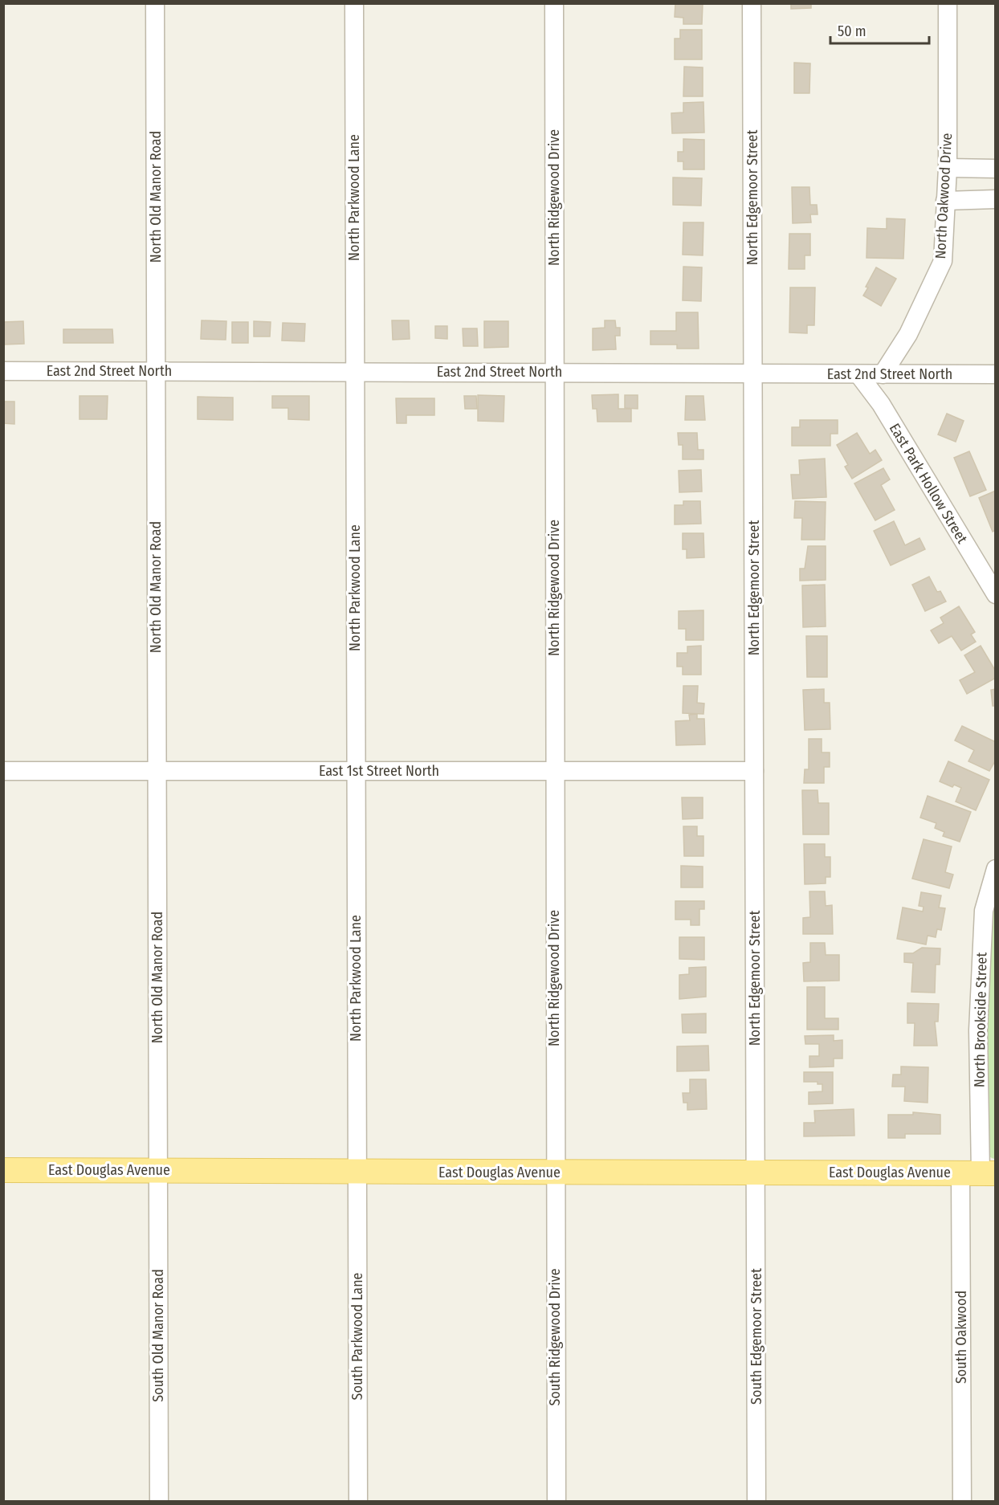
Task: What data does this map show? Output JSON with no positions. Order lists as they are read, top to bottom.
{
  "streets": {
    "main road": ["East Douglas Avenue"],
    "street": [
      "North Oakwood Drive",
      "North Old Manor Road",
      "North Parkwood Lane",
      "North Ridgewood Drive",
      "North Edgemoor Street",
      "East 2nd Street North",
      "East Park Hollow Street",
      "East 1st Street North",
      "North Brookside Street",
      "South Old Manor Road",
      "South Parkwood Lane",
      "South Edgemoor Street",
      "South Ridgewood Drive",
      "South Oakwood"
    ]
  },
  "crossings": [
    ["North Oakwood Drive", "East 2nd Street North"],
    ["North Old Manor Road", "East 2nd Street North"],
    ["North Old Manor Road", "East 1st Street North"],
    ["North Old Manor Road", "East Douglas Avenue"],
    ["North Old Manor Road", "South Old Manor Road"],
    ["North Parkwood Lane", "East 2nd Street North"],
    ["North Parkwood Lane", "East 1st Street North"],
    ["North Parkwood Lane", "East Douglas Avenue"],
    ["North Parkwood Lane", "South Parkwood Lane"],
    ["North Ridgewood Drive", "East 2nd Street North"],
    ["North Ridgewood Drive", "East 1st Street North"],
    ["North Ridgewood Drive", "East Douglas Avenue"],
    ["North Ridgewood Drive", "South Ridgewood Drive"],
    ["North Edgemoor Street", "East 2nd Street North"],
    ["North Edgemoor Street", "East 1st Street North"],
    ["North Edgemoor Street", "East Douglas Avenue"],
    ["North Edgemoor Street", "South Edgemoor Street"],
    ["East 2nd Street North", "East Park Hollow Street"],
    ["North Brookside Street", "East Douglas Avenue"],
    ["North Brookside Street", "South Oakwood"],
    ["East Douglas Avenue", "South Old Manor Road"],
    ["East Douglas Avenue", "South Parkwood Lane"],
    ["East Douglas Avenue", "South Edgemoor Street"],
    ["East Douglas Avenue", "South Ridgewood Drive"],
    ["East Douglas Avenue", "South Oakwood"]
  ],
  "scale_bar": "50 m"
}
